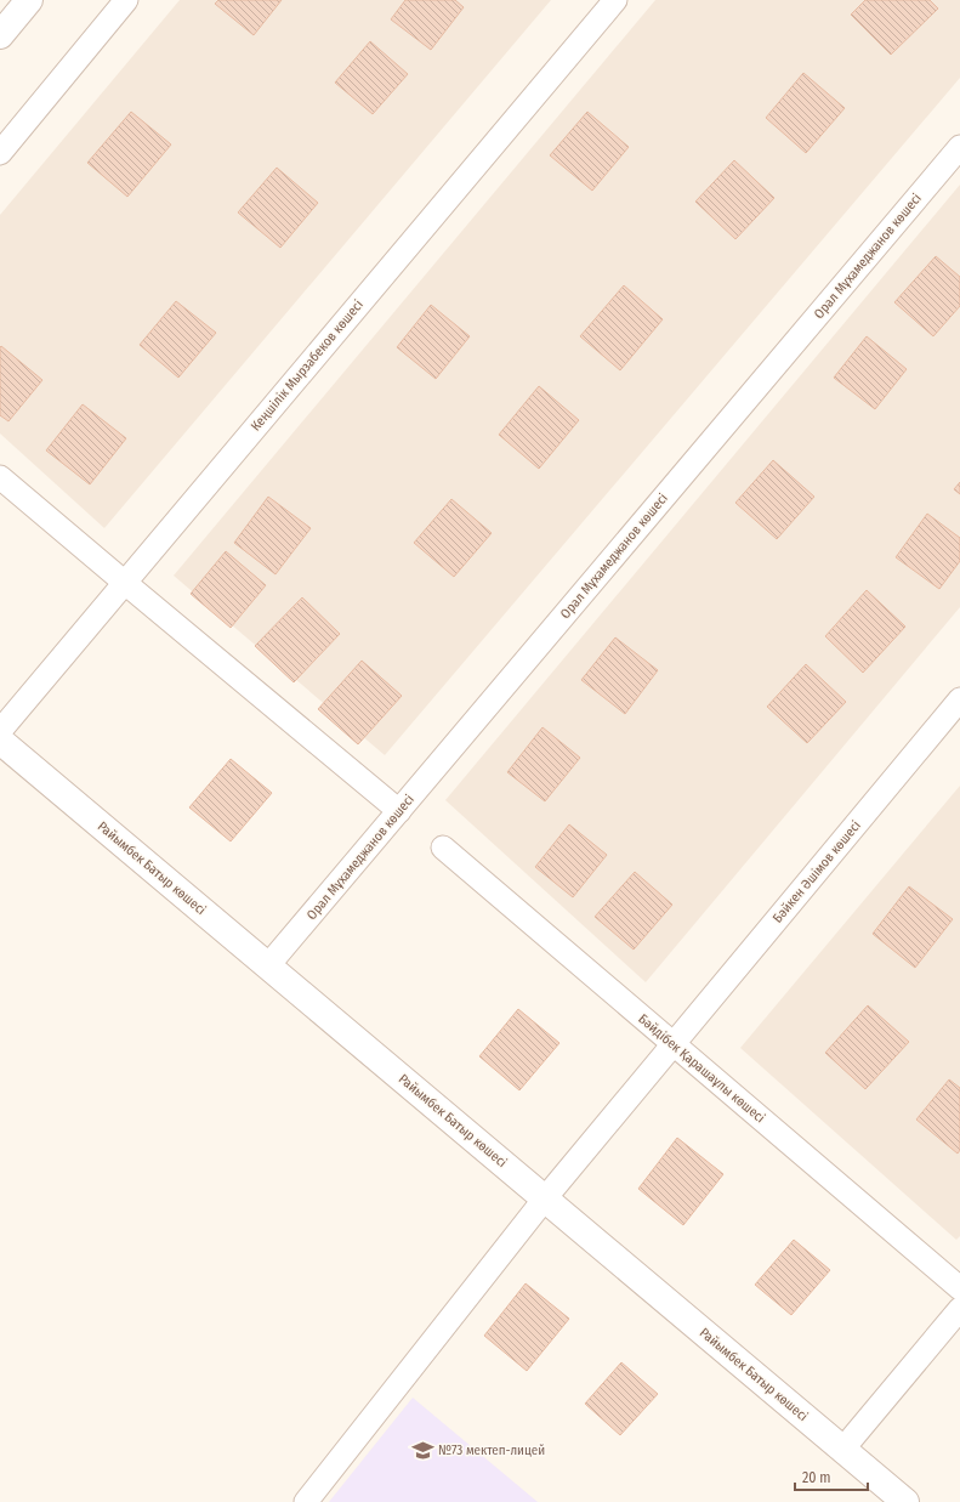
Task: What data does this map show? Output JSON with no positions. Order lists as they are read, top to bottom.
{
  "streets": {
    "street": [
      "Орал Мұхамеджанов көшесі",
      "Кеңшілік Мырзабеков көшесі",
      "Райымбек Батыр көшесі",
      "Бәйкен Әшімов көшесі",
      "Бәйдібек Қарашаұлы көшесі"
    ]
  },
  "crossings": [
    ["Орал Мұхамеджанов көшесі", "Райымбек Батыр көшесі"],
    ["Райымбек Батыр көшесі", "Бәйкен Әшімов көшесі"],
    ["Бәйкен Әшімов көшесі", "Бәйдібек Қарашаұлы көшесі"]
  ],
  "places": {
    "school or university": ["№73 мектеп-лицей"]
  },
  "scale_bar": "20 m"
}
